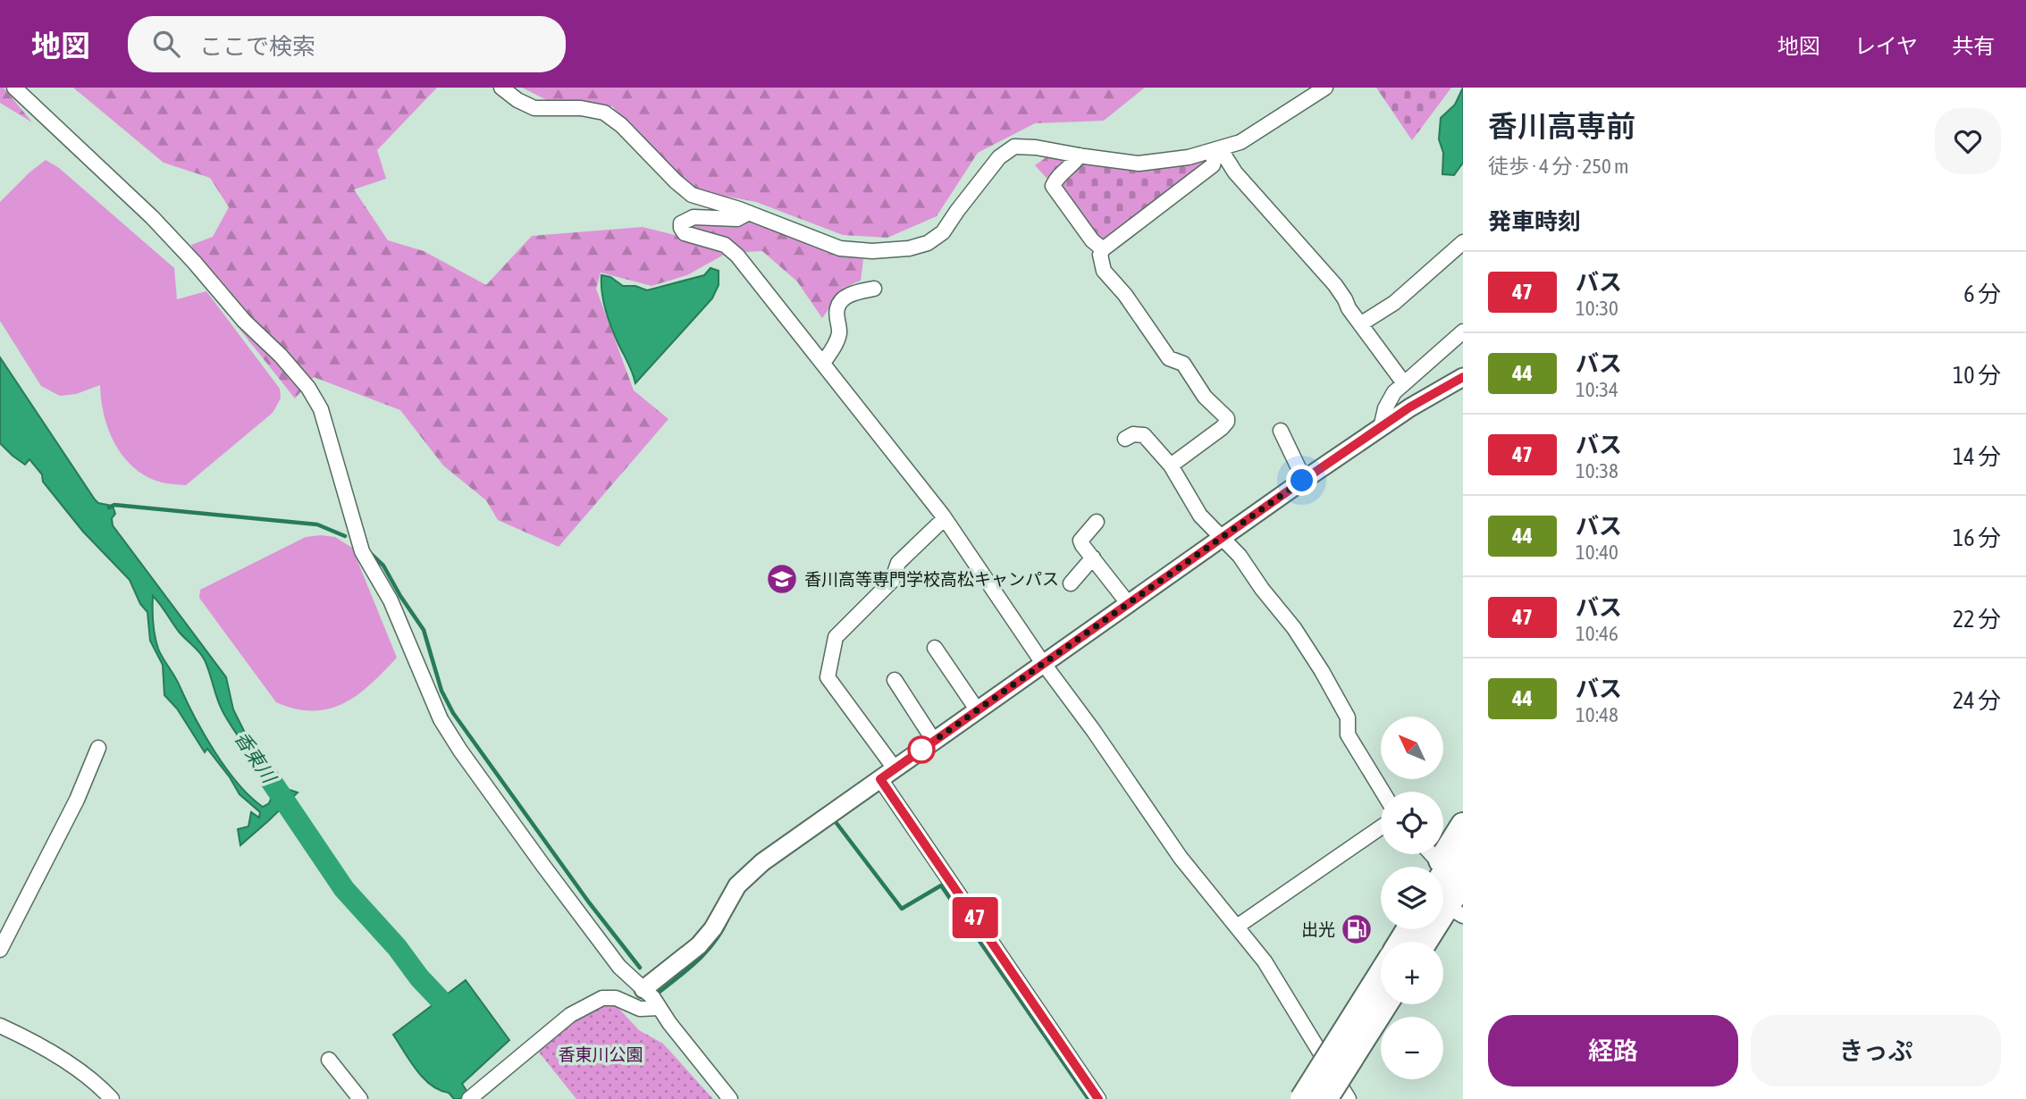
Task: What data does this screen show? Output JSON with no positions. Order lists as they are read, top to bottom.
{
  "water": ["香東川"],
  "parks": ["香東川公園"],
  "places": {
    "school or university": ["香川高等専門学校高松キャンパス"],
    "fuel station": ["出光"]
  },
  "lines": ["bus line 47"],
  "north": "top left",
  "page": {
    "header": "地図",
    "search": "ここで検索",
    "nav": ["地図", "レイヤ", "共有"],
    "on_map": "47",
    "heading": [
      ["香川高専前", "徒歩 · 4 分 · 250 m"],
      "発車時刻"
    ],
    "list": [
      {
        "mark": "47",
        "name": "バス",
        "note": "10:30",
        "value": "6 分"
      },
      {
        "mark": "44",
        "name": "バス",
        "note": "10:34",
        "value": "10 分"
      },
      {
        "mark": "47",
        "name": "バス",
        "note": "10:38",
        "value": "14 分"
      },
      {
        "mark": "44",
        "name": "バス",
        "note": "10:40",
        "value": "16 分"
      },
      {
        "mark": "47",
        "name": "バス",
        "note": "10:46",
        "value": "22 分"
      },
      {
        "mark": "44",
        "name": "バス",
        "note": "10:48",
        "value": "24 分"
      }
    ],
    "map_buttons": ["+", "−"],
    "buttons": ["経路", "きっぷ"]
  }
}
